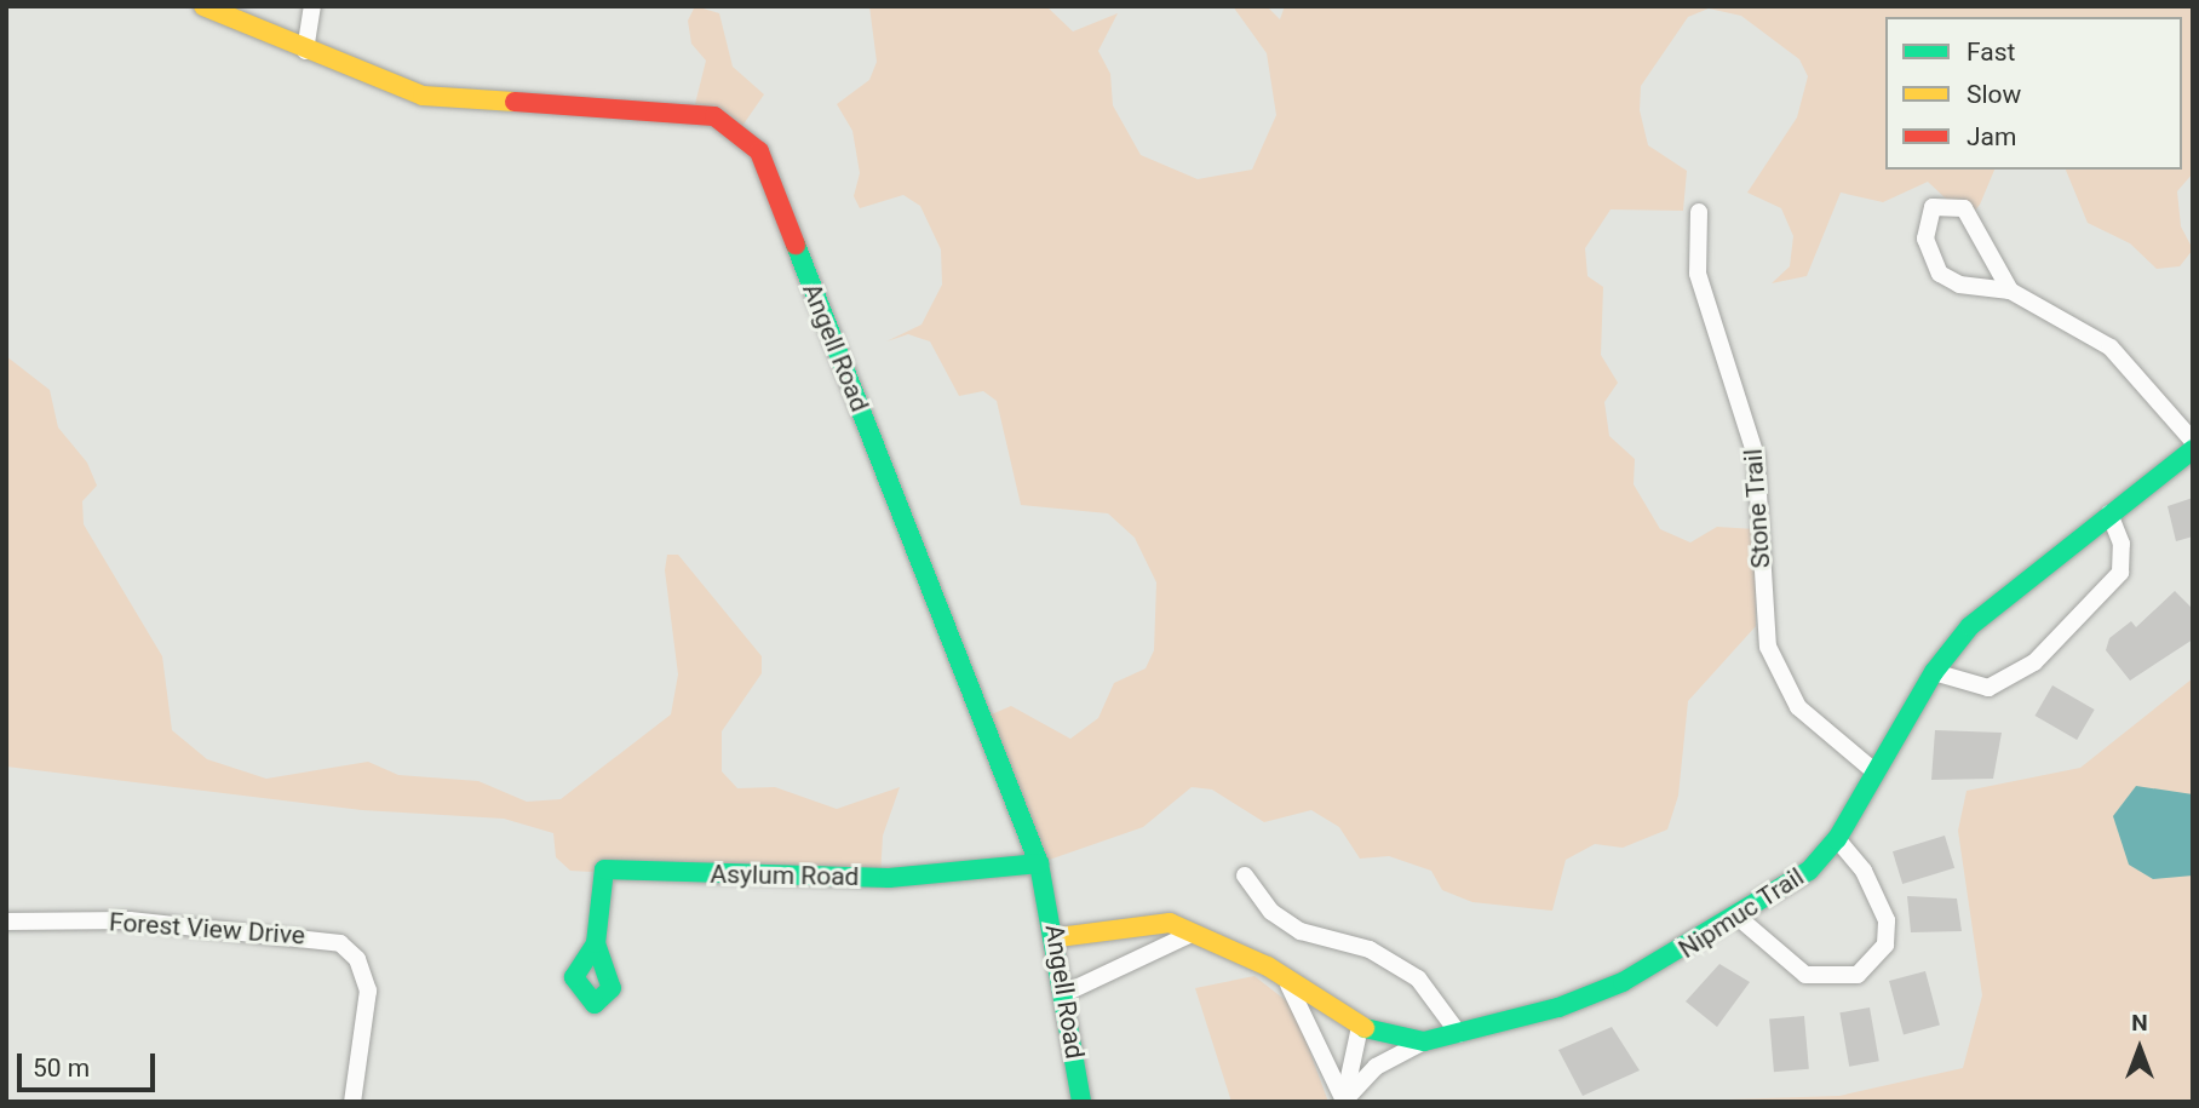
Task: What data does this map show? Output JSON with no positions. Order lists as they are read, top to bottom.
{
  "streets": {
    "street": [
      "Angell Road",
      "Stone Trail",
      "Asylum Road",
      "Nipmuc Trail",
      "Forest View Drive"
    ]
  },
  "crossings": [
    ["Angell Road", "Asylum Road"],
    ["Angell Road", "Nipmuc Trail"],
    ["Stone Trail", "Nipmuc Trail"]
  ],
  "legend": ["Fast", "Slow", "Jam"],
  "scale_bar": "50 m",
  "north": "top"
}
